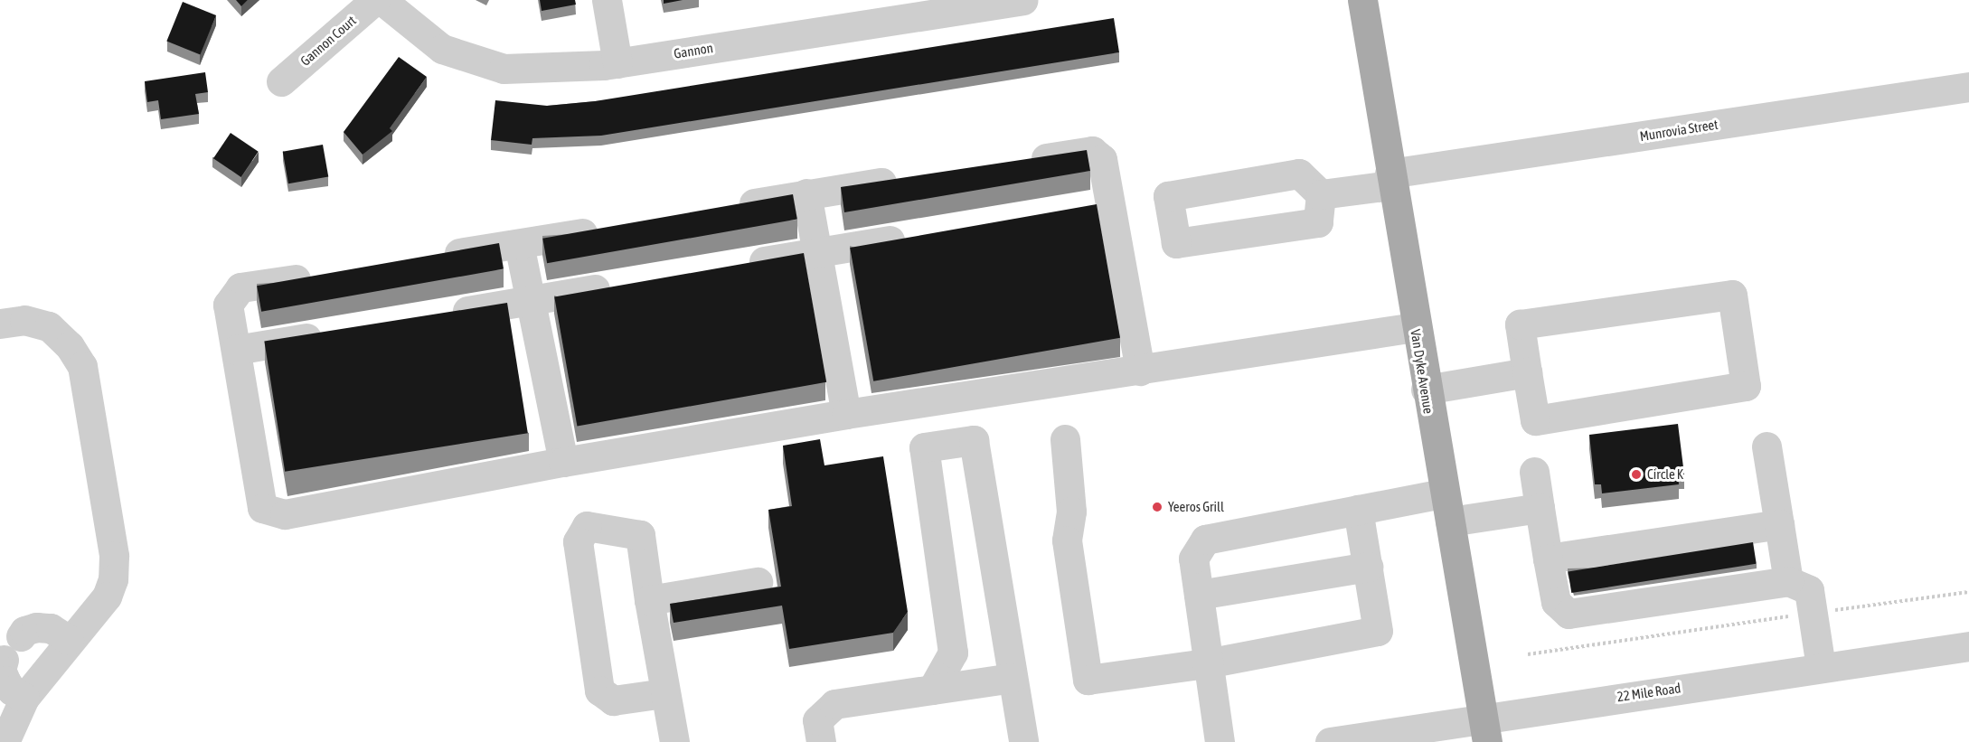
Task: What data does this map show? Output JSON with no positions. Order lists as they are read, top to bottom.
{
  "streets": {
    "main road": ["Van Dyke Avenue"],
    "street": [
      "Gannon Court",
      "Gannon",
      "Munrovia Street",
      "22 Mile Road"
    ]
  },
  "crossings": [
    ["Munrovia Street", "Van Dyke Avenue"],
    ["Van Dyke Avenue", "22 Mile Road"]
  ],
  "places": ["Circle K", "Yeeros Grill"]
}
